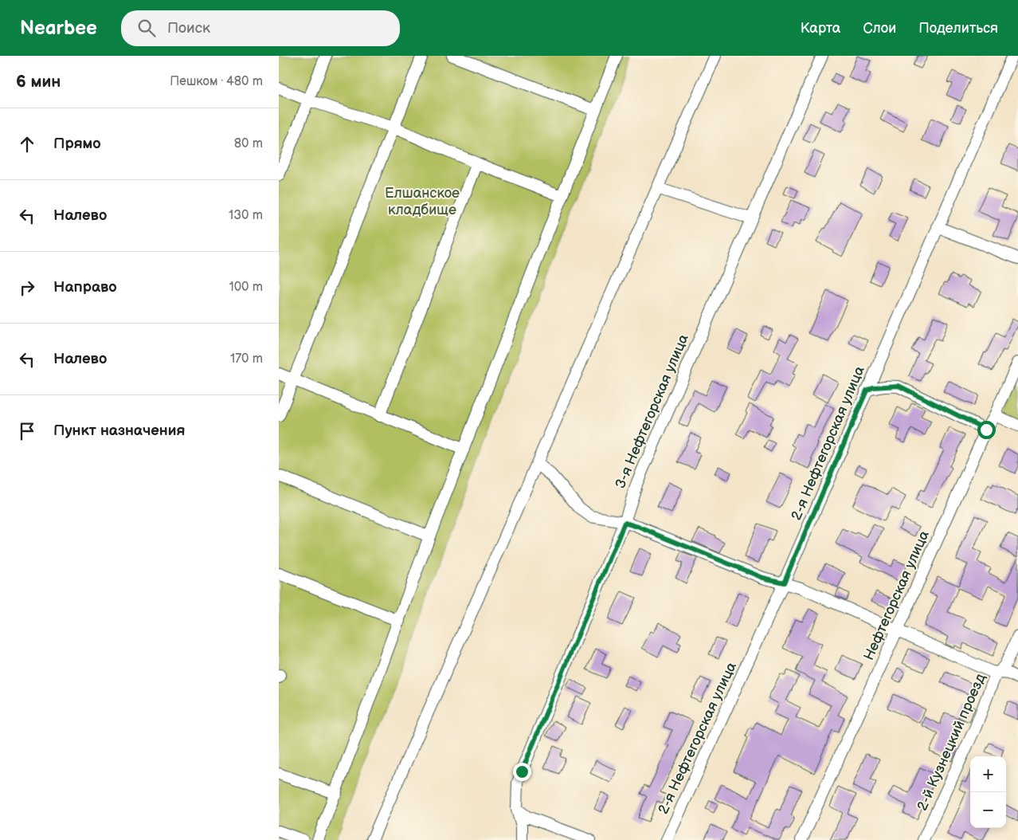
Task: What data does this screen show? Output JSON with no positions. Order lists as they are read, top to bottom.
{
  "streets": {
    "street": [
      "3-я Нефтегорская улица",
      "2-я Нефтегорская улица",
      "Нефтегорская улица",
      "2-й Кузнецкий проезд"
    ]
  },
  "parks": ["Елшанское кладбище"],
  "page": {
    "header": "Nearbee",
    "search": "Поиск",
    "nav": ["Карта", "Слои", "Поделиться"],
    "heading": ["6 мин", "Пешком · 480 m"],
    "list": [
      ["Прямо", "80 m"],
      ["Налево", "130 m"],
      ["Направо", "100 m"],
      ["Налево", "170 m"],
      "Пункт назначения"
    ],
    "map_buttons": ["+", "−"]
  }
}
